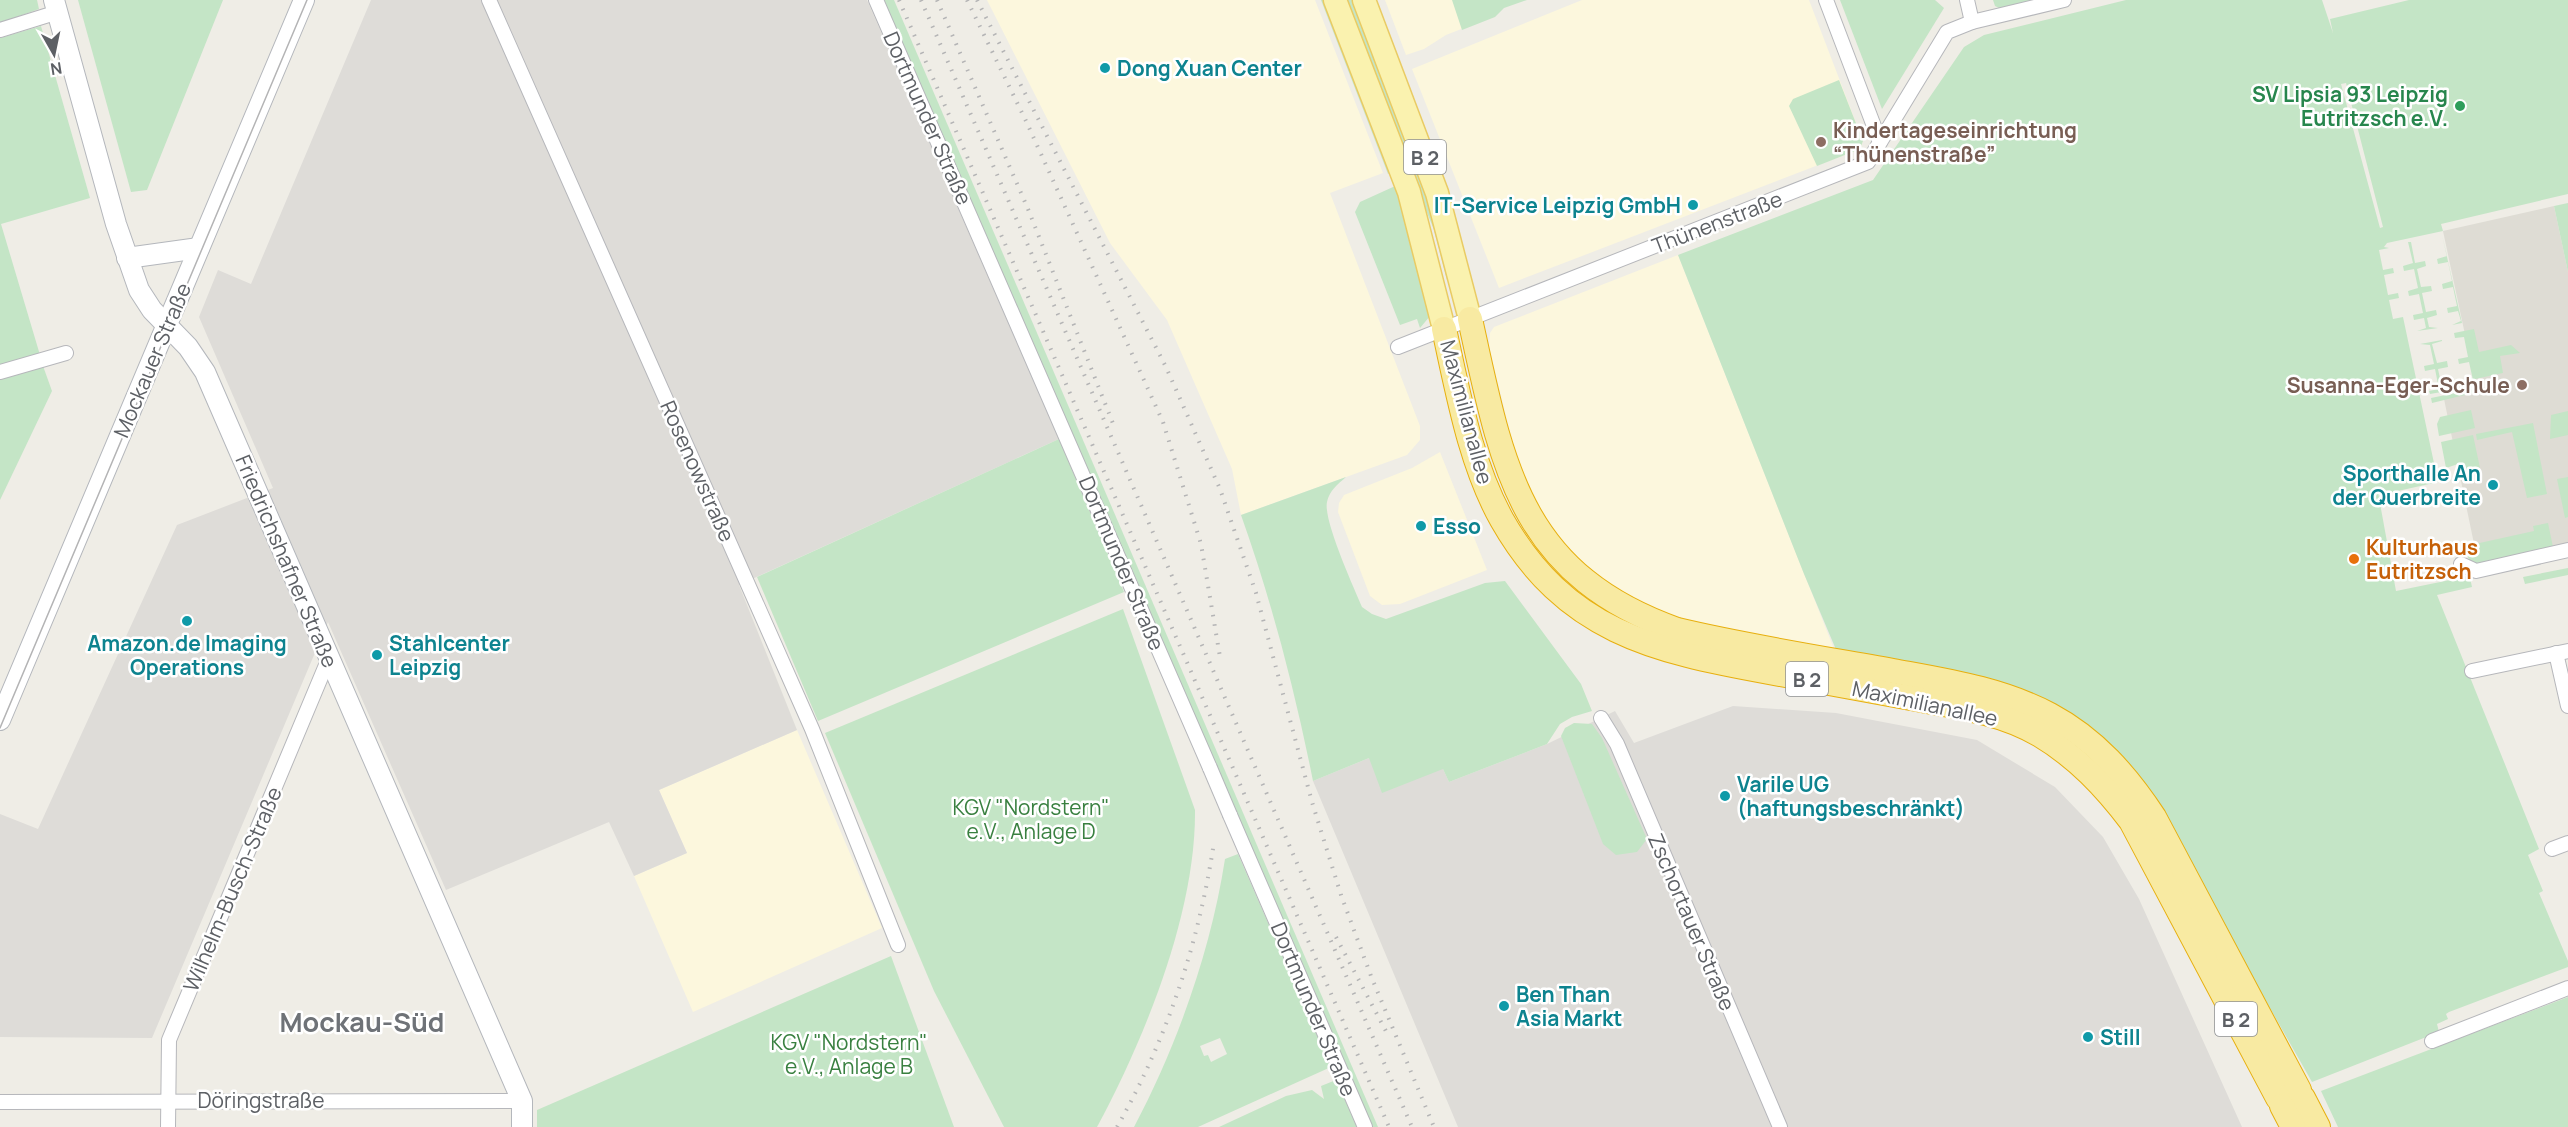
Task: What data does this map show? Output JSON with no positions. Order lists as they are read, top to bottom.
{
  "streets": {
    "highway": ["B 2", "Maximilianallee"],
    "main road": ["Mockauer Straße", "Friedrichshafner Straße"],
    "street": [
      "Dortmunder Straße",
      "Thünenstraße",
      "Rosenowstraße",
      "Wilhelm-Busch-Straße",
      "Zschortauer Straße",
      "Döringstraße"
    ]
  },
  "crossings": [
    ["Thünenstraße", "Maximilianallee"],
    ["Mockauer Straße", "Friedrichshafner Straße"],
    ["Friedrichshafner Straße", "Wilhelm-Busch-Straße"],
    ["Friedrichshafner Straße", "Döringstraße"],
    ["Wilhelm-Busch-Straße", "Döringstraße"]
  ],
  "districts": ["Mockau-Süd"],
  "parks": ["KGV \"Nordstern\" e.V., Anlage D", "KGV \"Nordstern\" e.V., Anlage B"],
  "places": [
    "Dong Xuan Center",
    "SV Lipsia 93 Leipzig Eutritzsch e.V.",
    "Kindertageseinrichtung “Thünenstraße”",
    "IT-Service Leipzig GmbH",
    "Susanna-Eger-Schule",
    "Sporthalle An der Querbreite",
    "Esso",
    "Kulturhaus Eutritzsch",
    "Amazon.de Imaging Operations",
    "Stahlcenter Leipzig",
    "Varile UG (haftungsbeschränkt)",
    "Ben Than Asia Markt",
    "Still"
  ],
  "north": "bottom"
}
